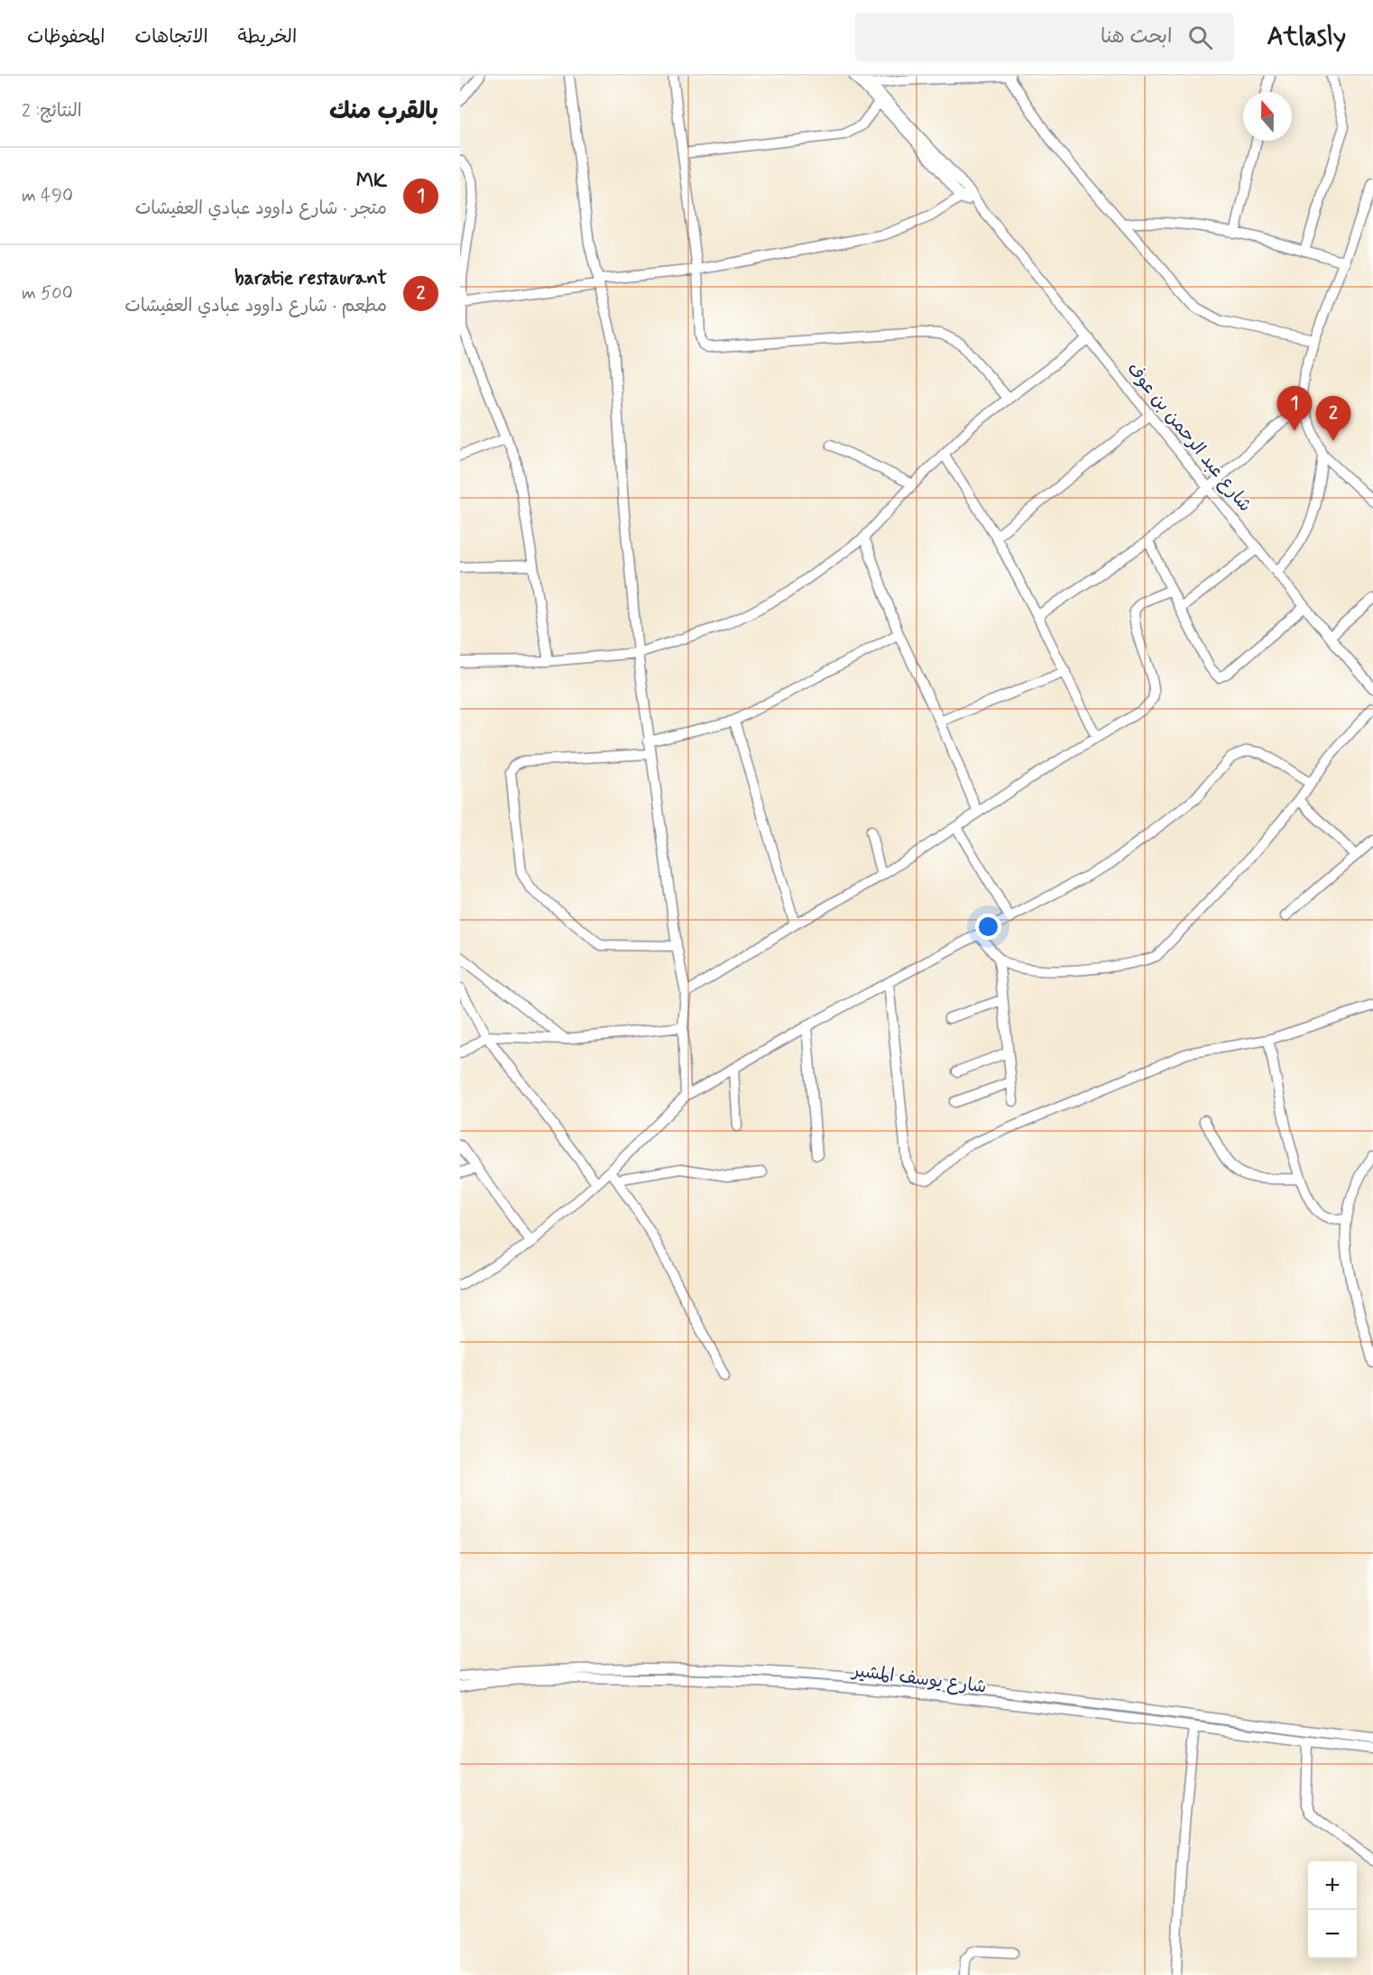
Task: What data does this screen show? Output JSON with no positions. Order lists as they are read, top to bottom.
{
  "streets": {
    "street": ["شارع عبد الرحمن بن عوف", "شارع يوسف المشير"]
  },
  "north": "top",
  "page": {
    "header": "Atlasly",
    "search": "ابحث هنا",
    "nav": ["الخريطة", "الاتجاهات", "المحفوظات"],
    "heading": ["بالقرب منك", "النتائج: 2"],
    "list": [
      {
        "mark": "1",
        "name": "MK",
        "note": "متجر · شارع داوود عبادي العفيشات",
        "value": "490 m"
      },
      {
        "mark": "2",
        "name": "baratie restaurant",
        "note": "مطعم · شارع داوود عبادي العفيشات",
        "value": "500 m"
      }
    ],
    "pins": ["1", "2"],
    "map_buttons": ["+", "−"]
  }
}
